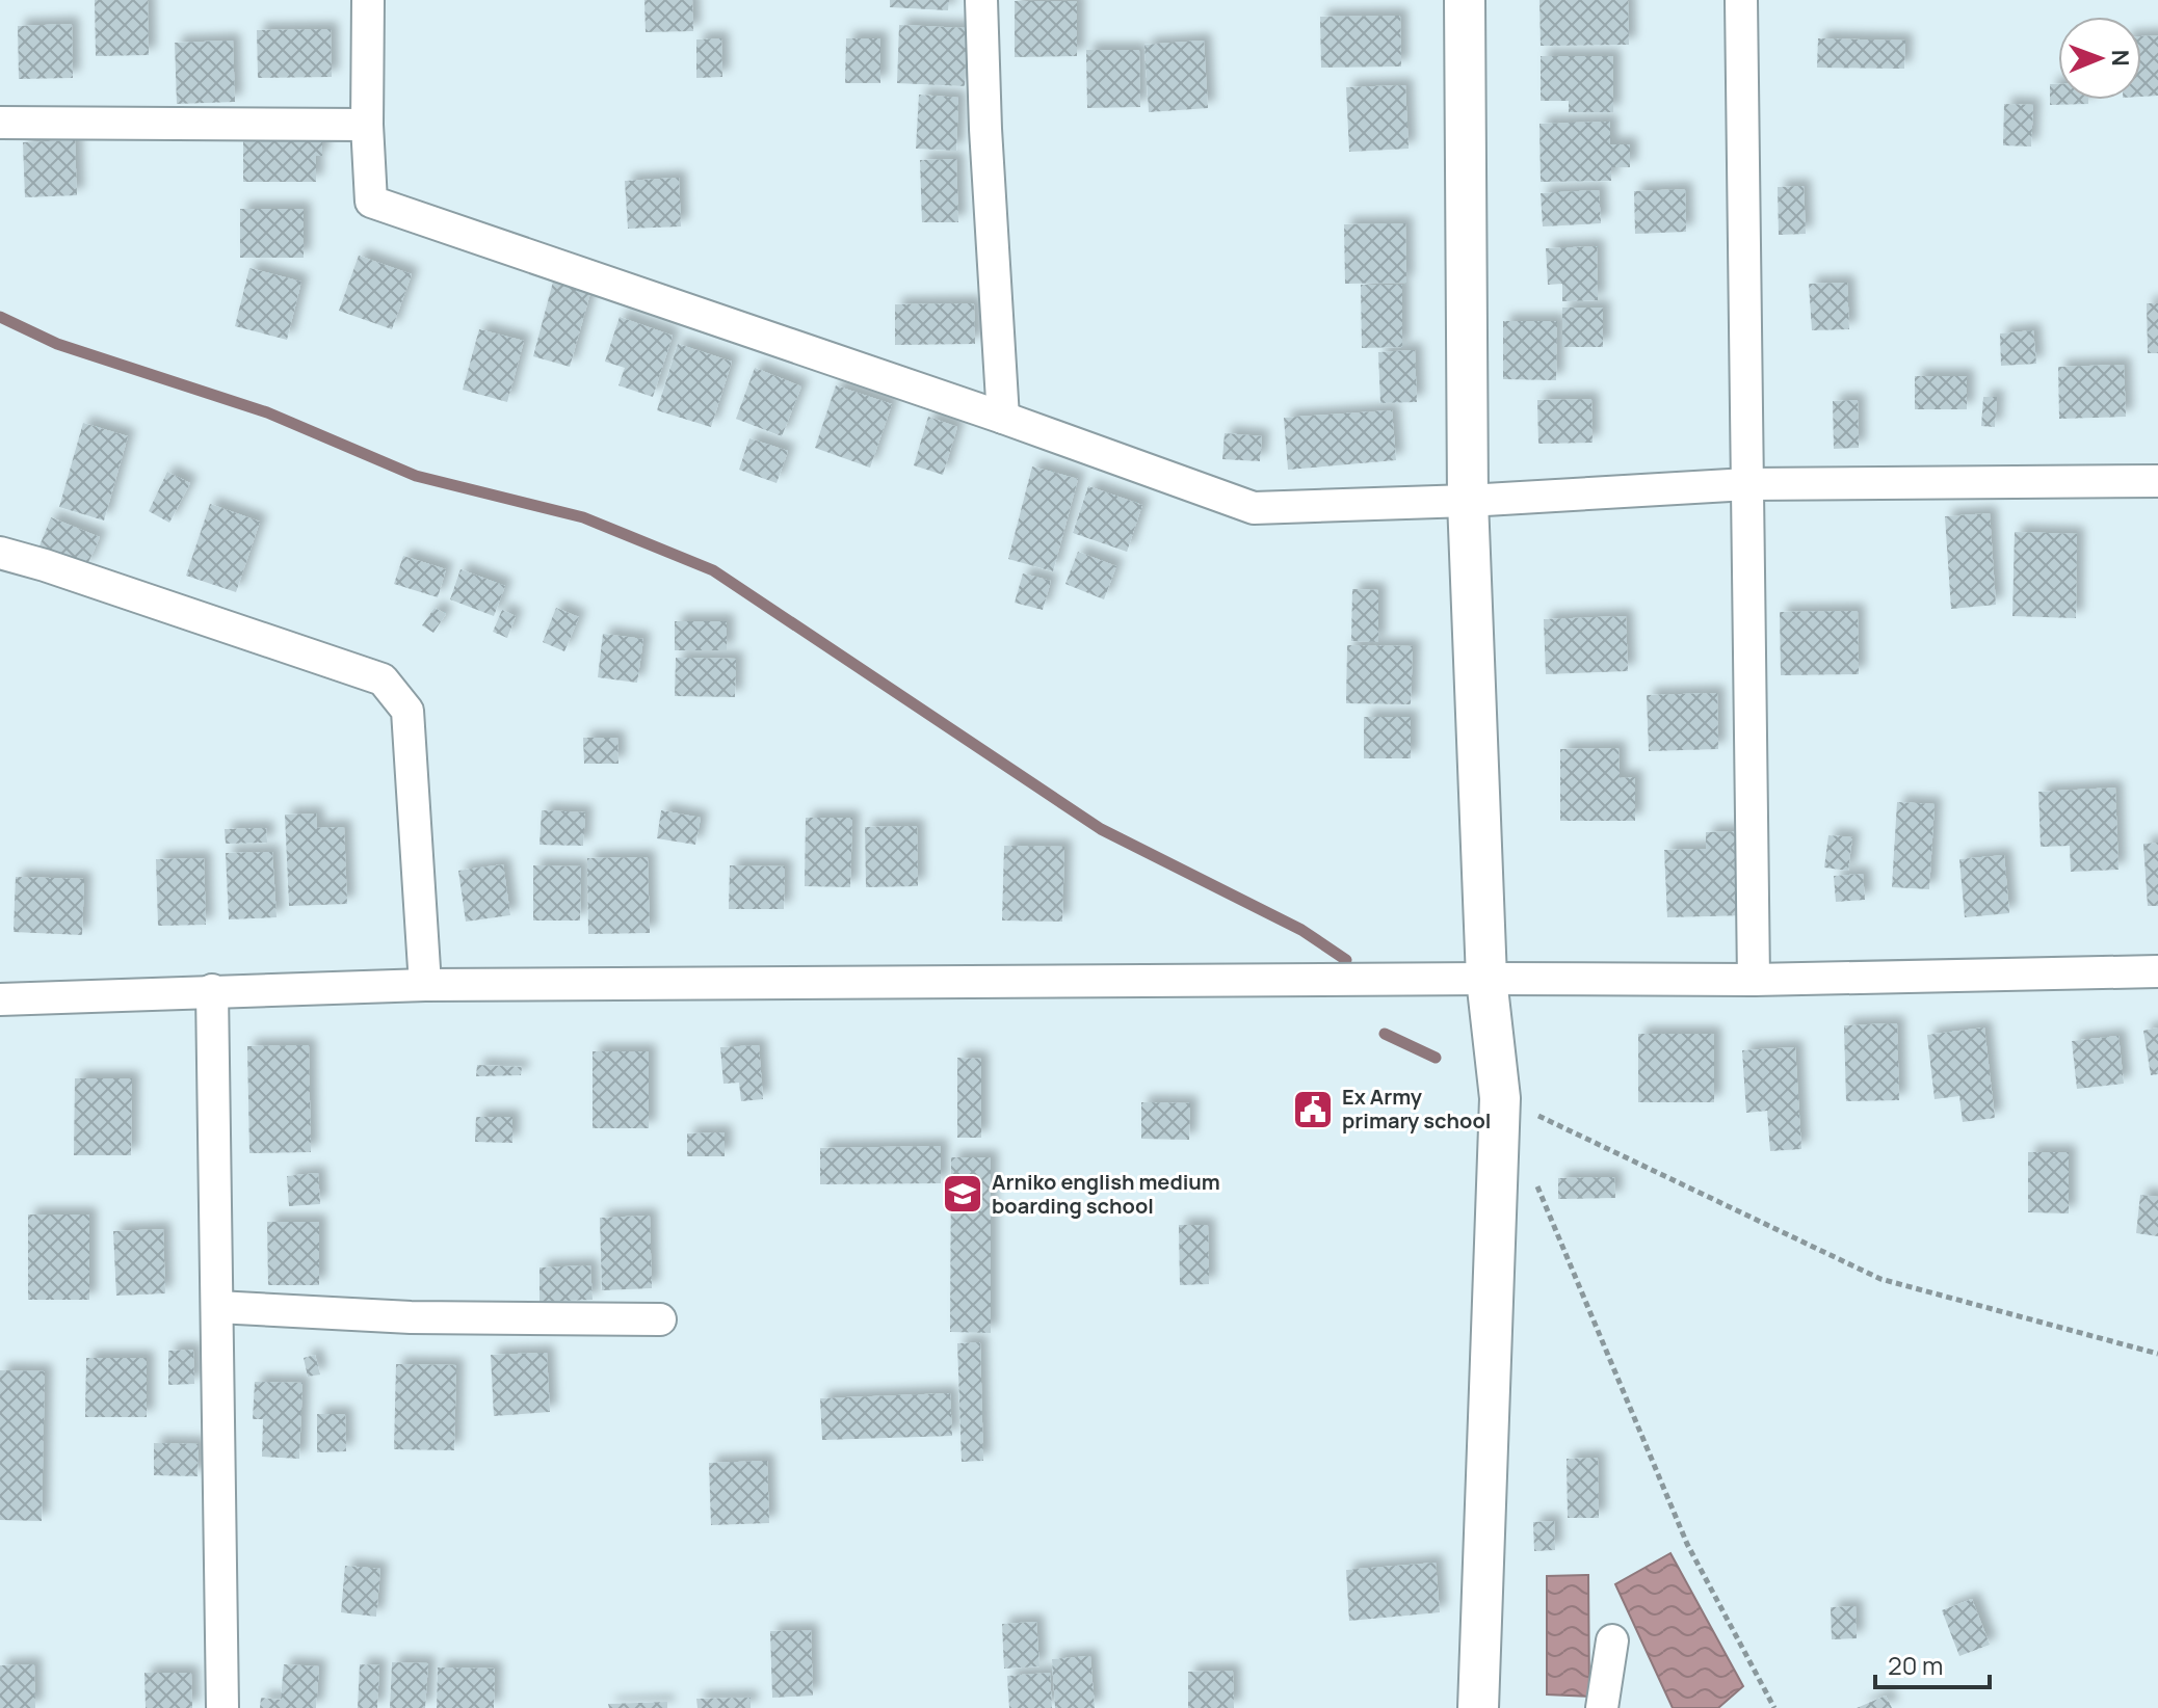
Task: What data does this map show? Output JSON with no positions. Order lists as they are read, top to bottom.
{
  "places": {
    "public building": ["Ex Army primary school"],
    "school or university": ["Arniko english medium boarding school"]
  },
  "scale_bar": "20 m",
  "north": "right"
}
